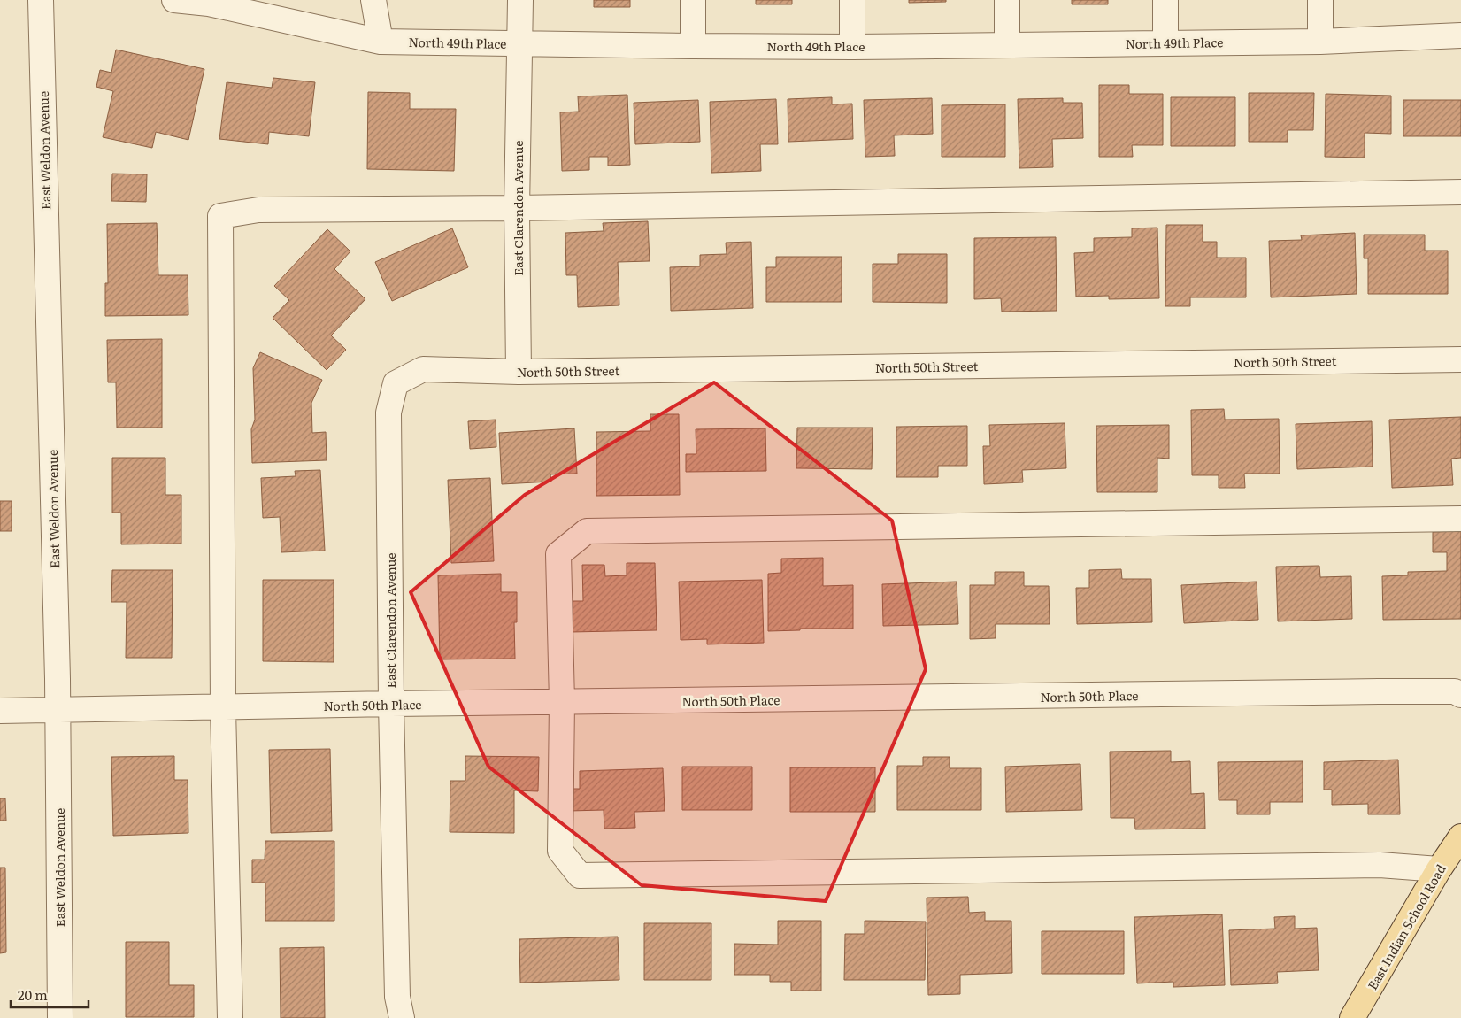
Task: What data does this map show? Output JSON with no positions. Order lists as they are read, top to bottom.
{
  "streets": {
    "main road": ["East Indian School Road"],
    "street": [
      "North 49th Place",
      "East Weldon Avenue",
      "East Clarendon Avenue",
      "North 50th Street",
      "North 50th Place"
    ]
  },
  "crossings": [
    ["North 49th Place", "East Clarendon Avenue"],
    ["East Weldon Avenue", "North 50th Place"],
    ["East Clarendon Avenue", "North 50th Street"],
    ["East Clarendon Avenue", "North 50th Place"]
  ],
  "scale_bar": "20 m"
}
